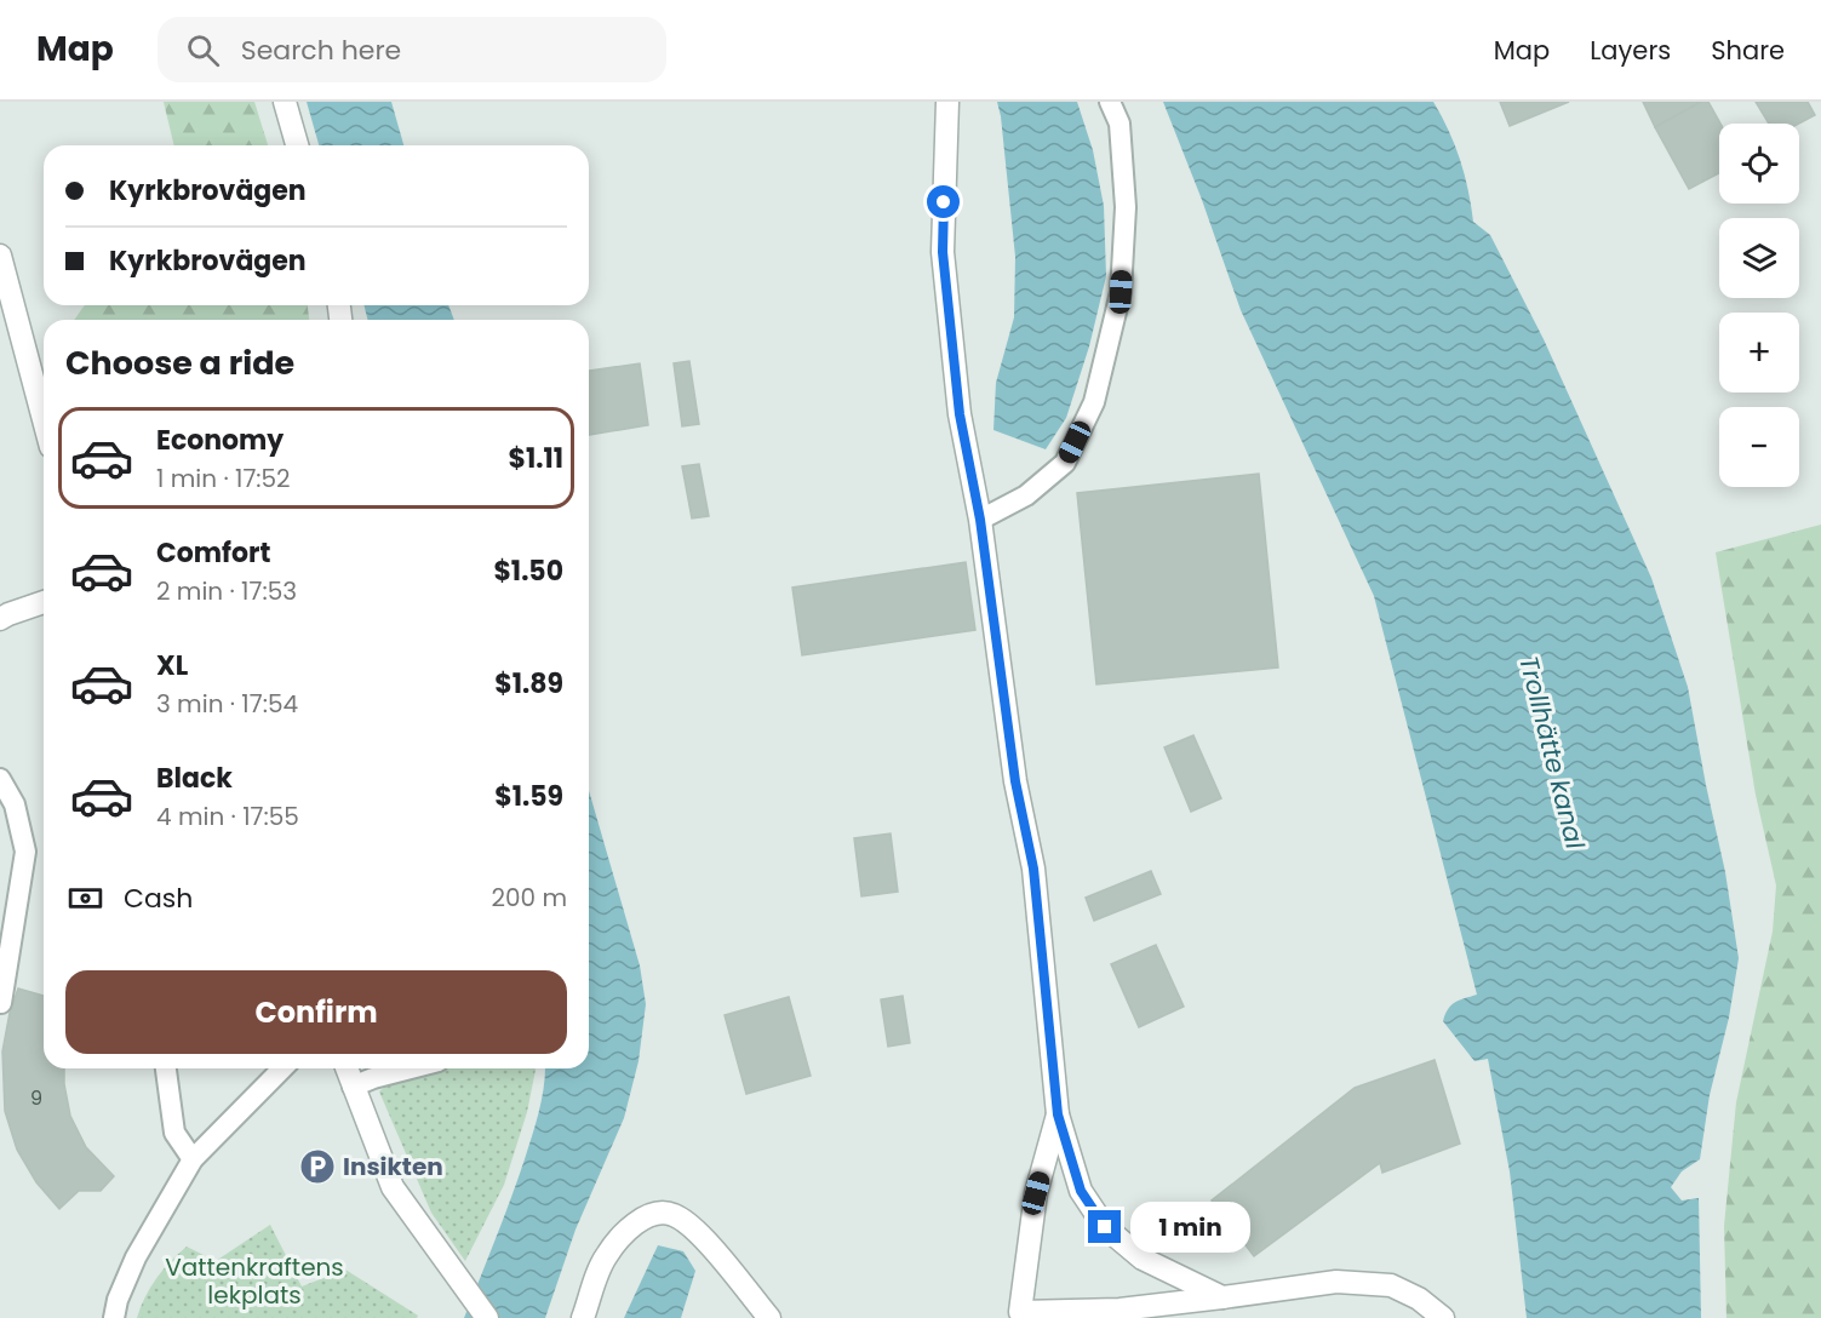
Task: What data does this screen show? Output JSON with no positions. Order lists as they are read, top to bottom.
{
  "water": ["Trollhätte kanal"],
  "parks": ["Vattenkraftens lekplats"],
  "places": {
    "parking": ["Insikten"]
  },
  "house_numbers": ["9"],
  "page": {
    "header": "Map",
    "search": "Search here",
    "nav": ["Map", "Layers", "Share"],
    "map_buttons": ["+", "−"],
    "banner": ["Kyrkbrovägen", "Kyrkbrovägen"],
    "heading": "Choose a ride",
    "list": [
      {
        "name": "Economy",
        "note": "1 min · 17:52",
        "value": "$1.11"
      },
      {
        "name": "Comfort",
        "note": "2 min · 17:53",
        "value": "$1.50"
      },
      {
        "name": "XL",
        "note": "3 min · 17:54",
        "value": "$1.89"
      },
      {
        "name": "Black",
        "note": "4 min · 17:55",
        "value": "$1.59"
      }
    ],
    "pay": ["Cash", "200 m"],
    "buttons": "Confirm",
    "bubble": "1 min"
  }
}
